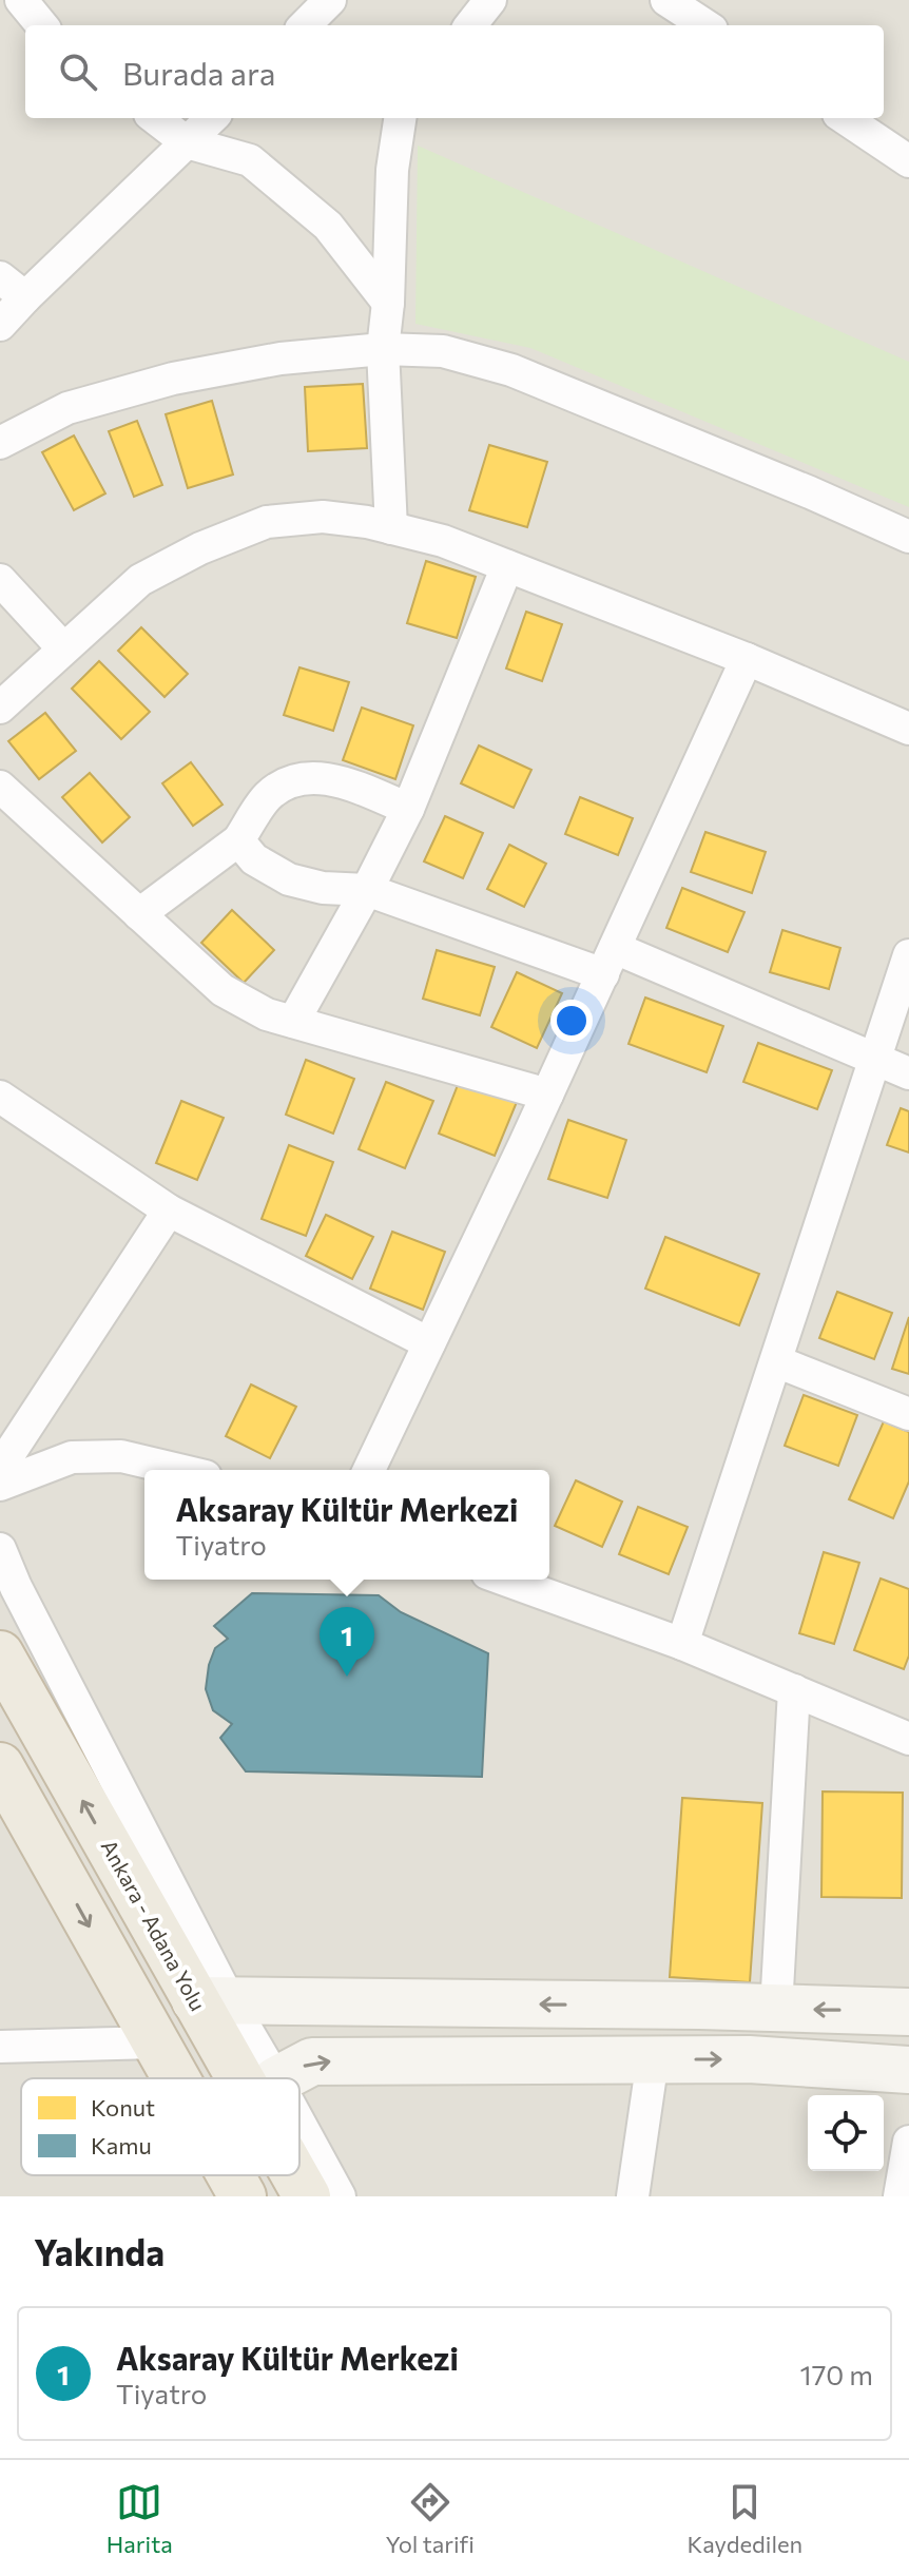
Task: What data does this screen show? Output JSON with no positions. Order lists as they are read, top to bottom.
{
  "streets": {
    "highway": ["Ankara - Adana Yolu"]
  },
  "legend": ["Konut", "Kamu"],
  "page": {
    "search": "Burada ara",
    "popup": ["Aksaray Kültür Merkezi", "Tiyatro"],
    "pins": "1",
    "heading": "Yakında",
    "list": [
      {
        "mark": "1",
        "name": "Aksaray Kültür Merkezi",
        "note": "Tiyatro",
        "value": "170 m"
      }
    ],
    "nav": ["Harita", "Yol tarifi", "Kaydedilen"]
  }
}
